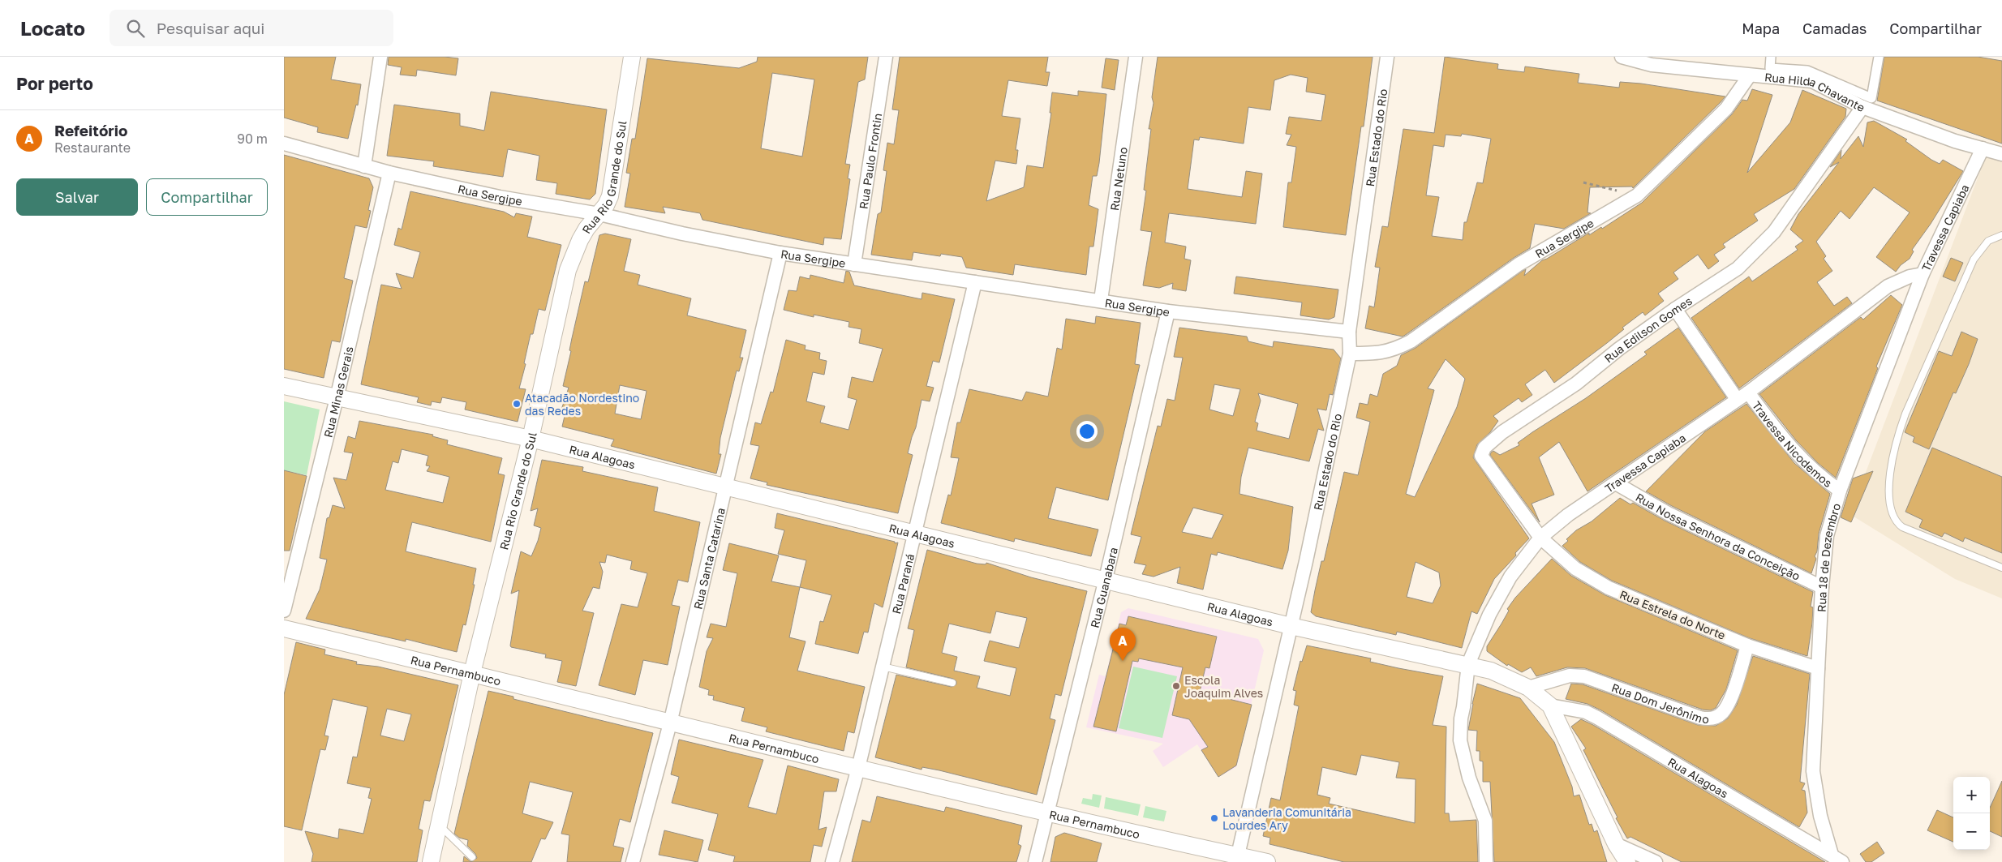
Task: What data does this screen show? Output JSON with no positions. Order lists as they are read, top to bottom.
{
  "streets": {
    "street": [
      "Rua Hilda Chavante",
      "Rua Estado do Rio",
      "Rua Paulo Frontin",
      "Rua Rio Grande do Sul",
      "Rua Netuno",
      "Rua Sergipe",
      "Travessa Capiaba",
      "Rua Edilson Gomes",
      "Rua Minas Gerais",
      "Travessa Nicodemos",
      "Rua Alagoas",
      "Rua Nossa Senhora da Conceição",
      "Rua Santa Catarina",
      "Rua 18 de Dezembro",
      "Rua Paraná",
      "Rua Guanabara",
      "Rua Estrela do Norte",
      "Rua Pernambuco",
      "Rua Dom Jerônimo"
    ]
  },
  "crossings": [
    ["Rua Hilda Chavante", "Rua Sergipe"],
    ["Rua Hilda Chavante", "Travessa Capiaba"],
    ["Rua Hilda Chavante", "Rua Edilson Gomes"],
    ["Rua Estado do Rio", "Rua Sergipe"],
    ["Rua Estado do Rio", "Rua Alagoas"],
    ["Rua Estado do Rio", "Rua Pernambuco"],
    ["Rua Paulo Frontin", "Rua Sergipe"],
    ["Rua Rio Grande do Sul", "Rua Sergipe"],
    ["Rua Rio Grande do Sul", "Rua Alagoas"],
    ["Rua Rio Grande do Sul", "Rua Pernambuco"],
    ["Rua Netuno", "Rua Sergipe"],
    ["Rua Sergipe", "Rua Minas Gerais"],
    ["Rua Sergipe", "Rua Santa Catarina"],
    ["Rua Sergipe", "Rua Paraná"],
    ["Rua Sergipe", "Rua Guanabara"],
    ["Travessa Capiaba", "Rua Edilson Gomes"],
    ["Travessa Capiaba", "Travessa Nicodemos"],
    ["Travessa Capiaba", "Rua Alagoas"],
    ["Travessa Capiaba", "Rua Nossa Senhora da Conceição"],
    ["Travessa Capiaba", "Rua 18 de Dezembro"],
    ["Travessa Capiaba", "Rua Estrela do Norte"],
    ["Rua Edilson Gomes", "Travessa Nicodemos"],
    ["Rua Edilson Gomes", "Rua Estrela do Norte"],
    ["Rua Minas Gerais", "Rua Alagoas"],
    ["Travessa Nicodemos", "Rua 18 de Dezembro"],
    ["Rua Alagoas", "Rua Santa Catarina"],
    ["Rua Alagoas", "Rua 18 de Dezembro"],
    ["Rua Alagoas", "Rua Paraná"],
    ["Rua Alagoas", "Rua Guanabara"],
    ["Rua Alagoas", "Rua Dom Jerônimo"],
    ["Rua Nossa Senhora da Conceição", "Rua 18 de Dezembro"],
    ["Rua Santa Catarina", "Rua Pernambuco"],
    ["Rua 18 de Dezembro", "Rua Estrela do Norte"],
    ["Rua Paraná", "Rua Pernambuco"],
    ["Rua Guanabara", "Rua Pernambuco"],
    ["Rua Estrela do Norte", "Rua Dom Jerônimo"]
  ],
  "places": ["Atacadão Nordestino das Redes", "Escola Joaquim Alves", "Lavanderia Comunitária Lourdes Ary"],
  "page": {
    "header": "Locato",
    "search": "Pesquisar aqui",
    "nav": ["Mapa", "Camadas", "Compartilhar"],
    "heading": "Por perto",
    "list": [
      {
        "mark": "A",
        "name": "Refeitório",
        "note": "Restaurante",
        "value": "90 m"
      }
    ],
    "buttons": ["Salvar", "Compartilhar"],
    "pins": "A",
    "map_buttons": ["+", "−"]
  }
}
